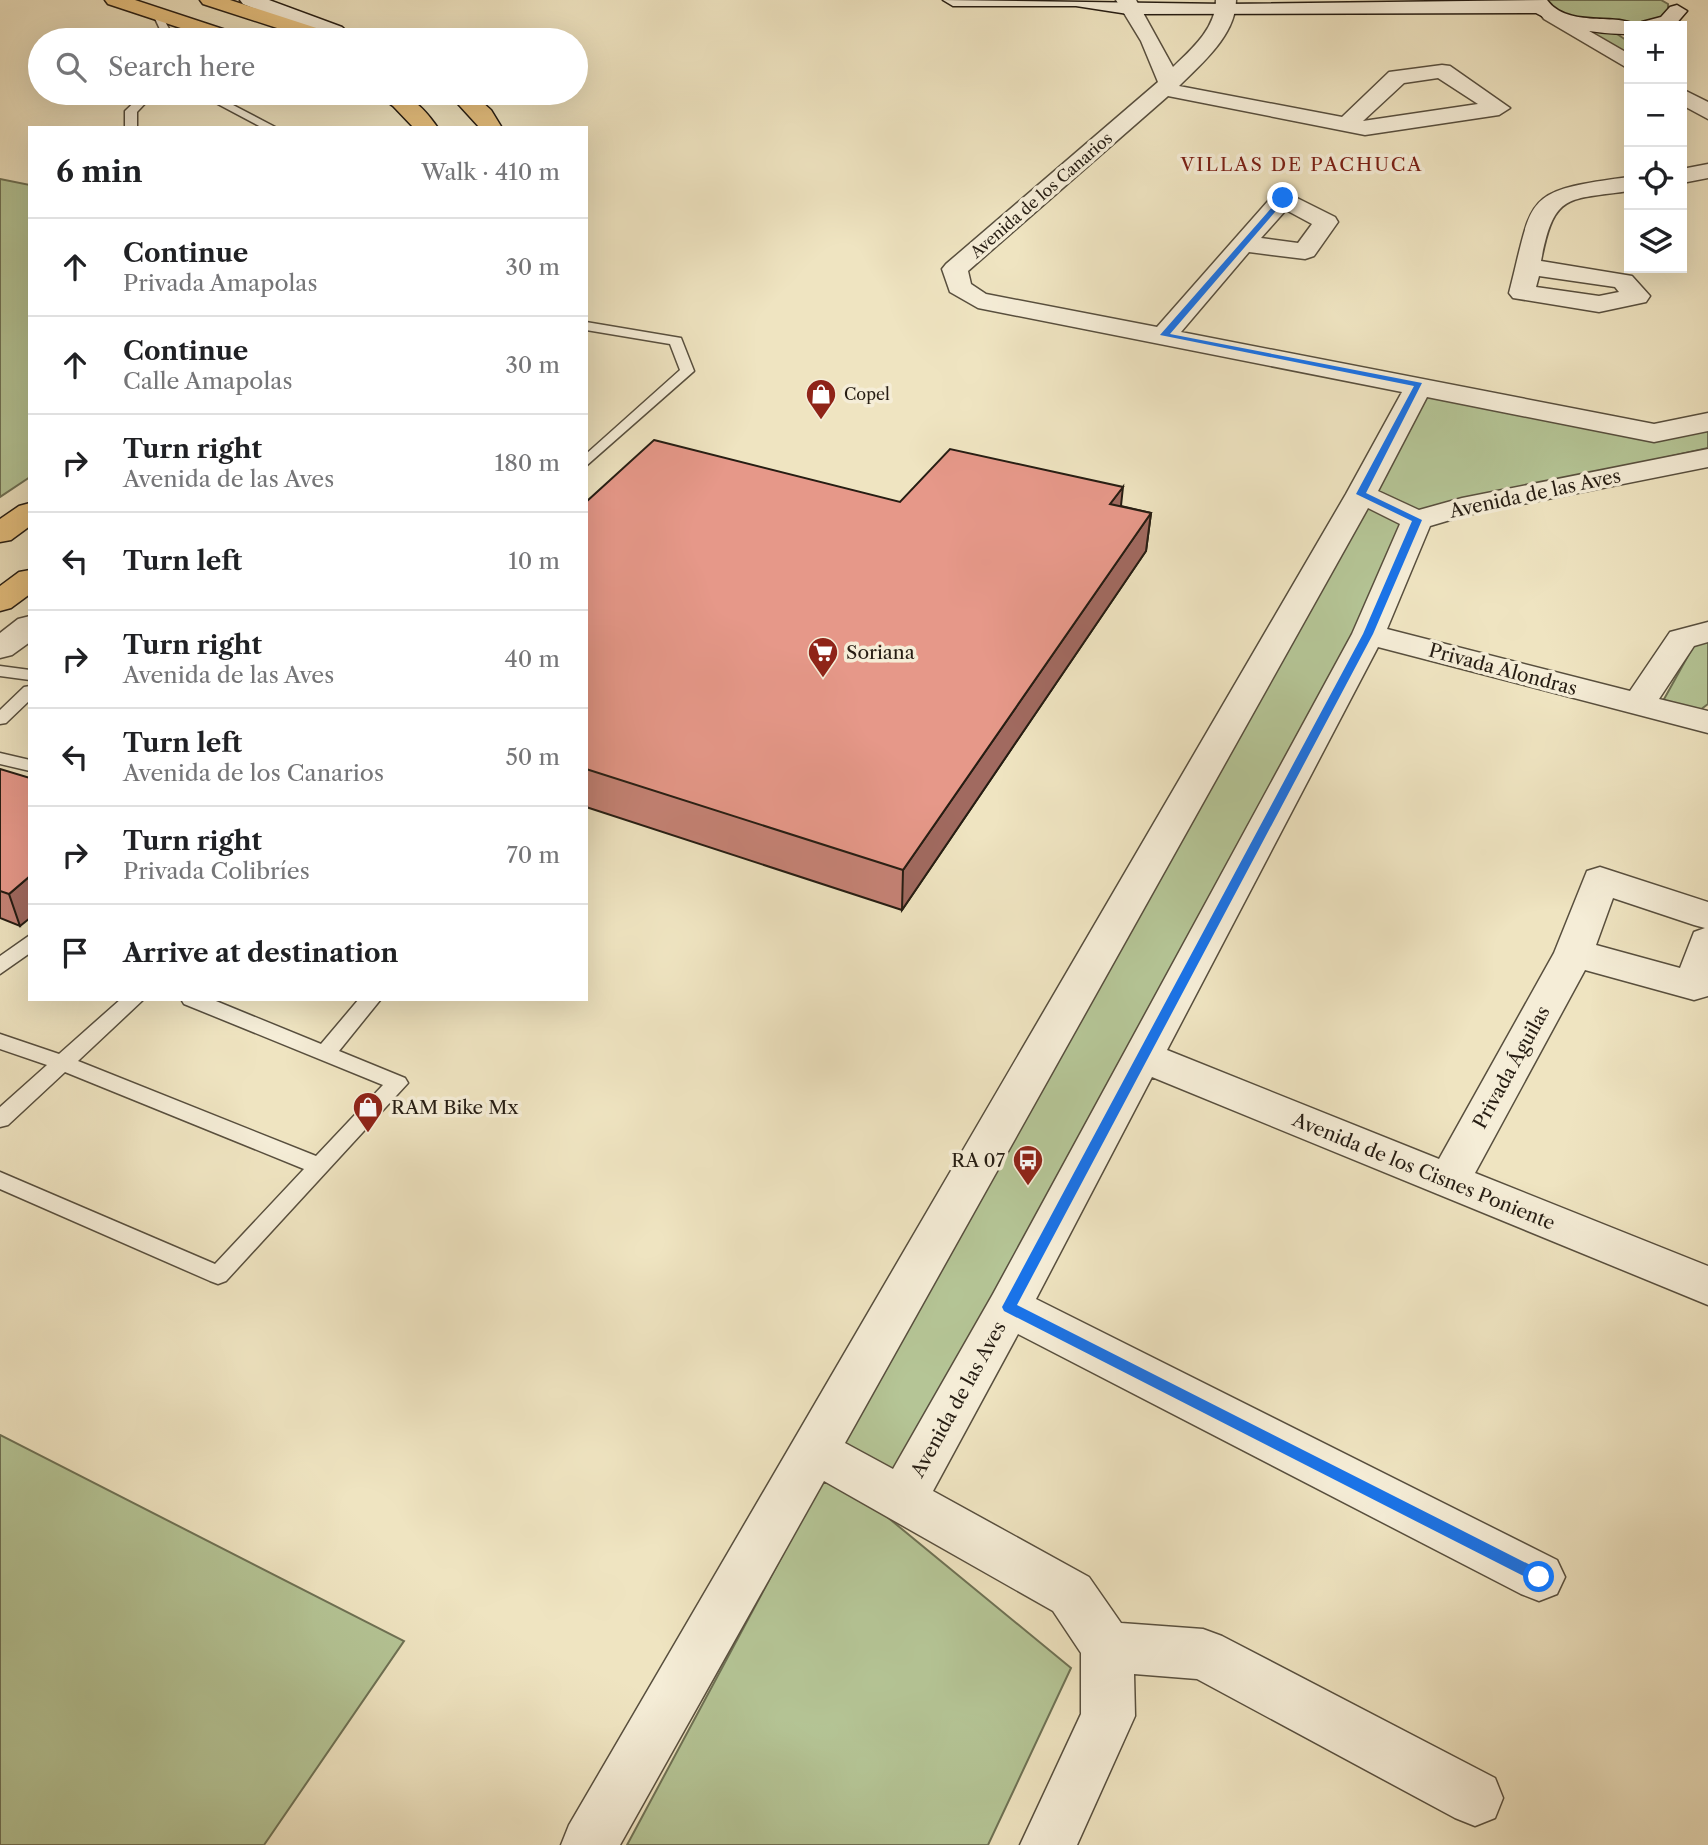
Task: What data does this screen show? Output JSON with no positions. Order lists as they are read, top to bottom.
{
  "streets": {
    "street": [
      "Avenida de los Canarios",
      "Avenida de las Aves",
      "Privada Alondras",
      "Privada Águilas",
      "Avenida de los Cisnes Poniente"
    ]
  },
  "crossings": [
    ["Avenida de las Aves", "Privada Alondras"],
    ["Avenida de las Aves", "Avenida de los Cisnes Poniente"],
    ["Privada Águilas", "Avenida de los Cisnes Poniente"]
  ],
  "districts": ["VILLAS DE PACHUCA"],
  "places": {
    "shop": ["Copel", "RAM Bike Mx"],
    "supermarket": ["Soriana"],
    "bus stop": ["RA 07"]
  },
  "page": {
    "map_buttons": ["+", "−"],
    "search": "Search here",
    "heading": ["6 min", "Walk · 410 m"],
    "list": [
      ["Continue", "Privada Amapolas", "30 m"],
      ["Continue", "Calle Amapolas", "30 m"],
      ["Turn right", "Avenida de las Aves", "180 m"],
      ["Turn left", "10 m"],
      ["Turn right", "Avenida de las Aves", "40 m"],
      ["Turn left", "Avenida de los Canarios", "50 m"],
      ["Turn right", "Privada Colibríes", "70 m"],
      "Arrive at destination"
    ]
  }
}
